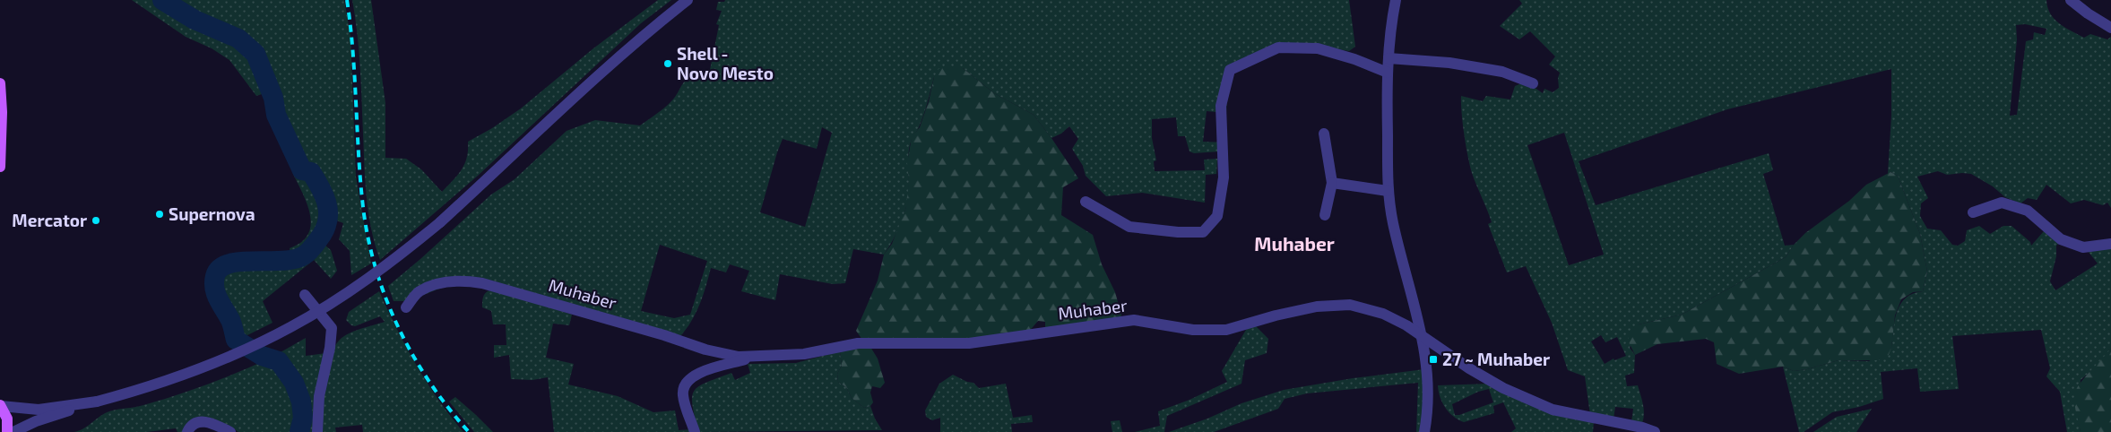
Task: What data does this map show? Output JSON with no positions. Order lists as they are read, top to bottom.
{
  "streets": {
    "street": ["Muhaber"]
  },
  "districts": ["Muhaber"],
  "places": {
    "other": ["Shell - Novo Mesto", "Supernova", "Mercator"],
    "transit": ["27 ~ Muhaber"]
  }
}
